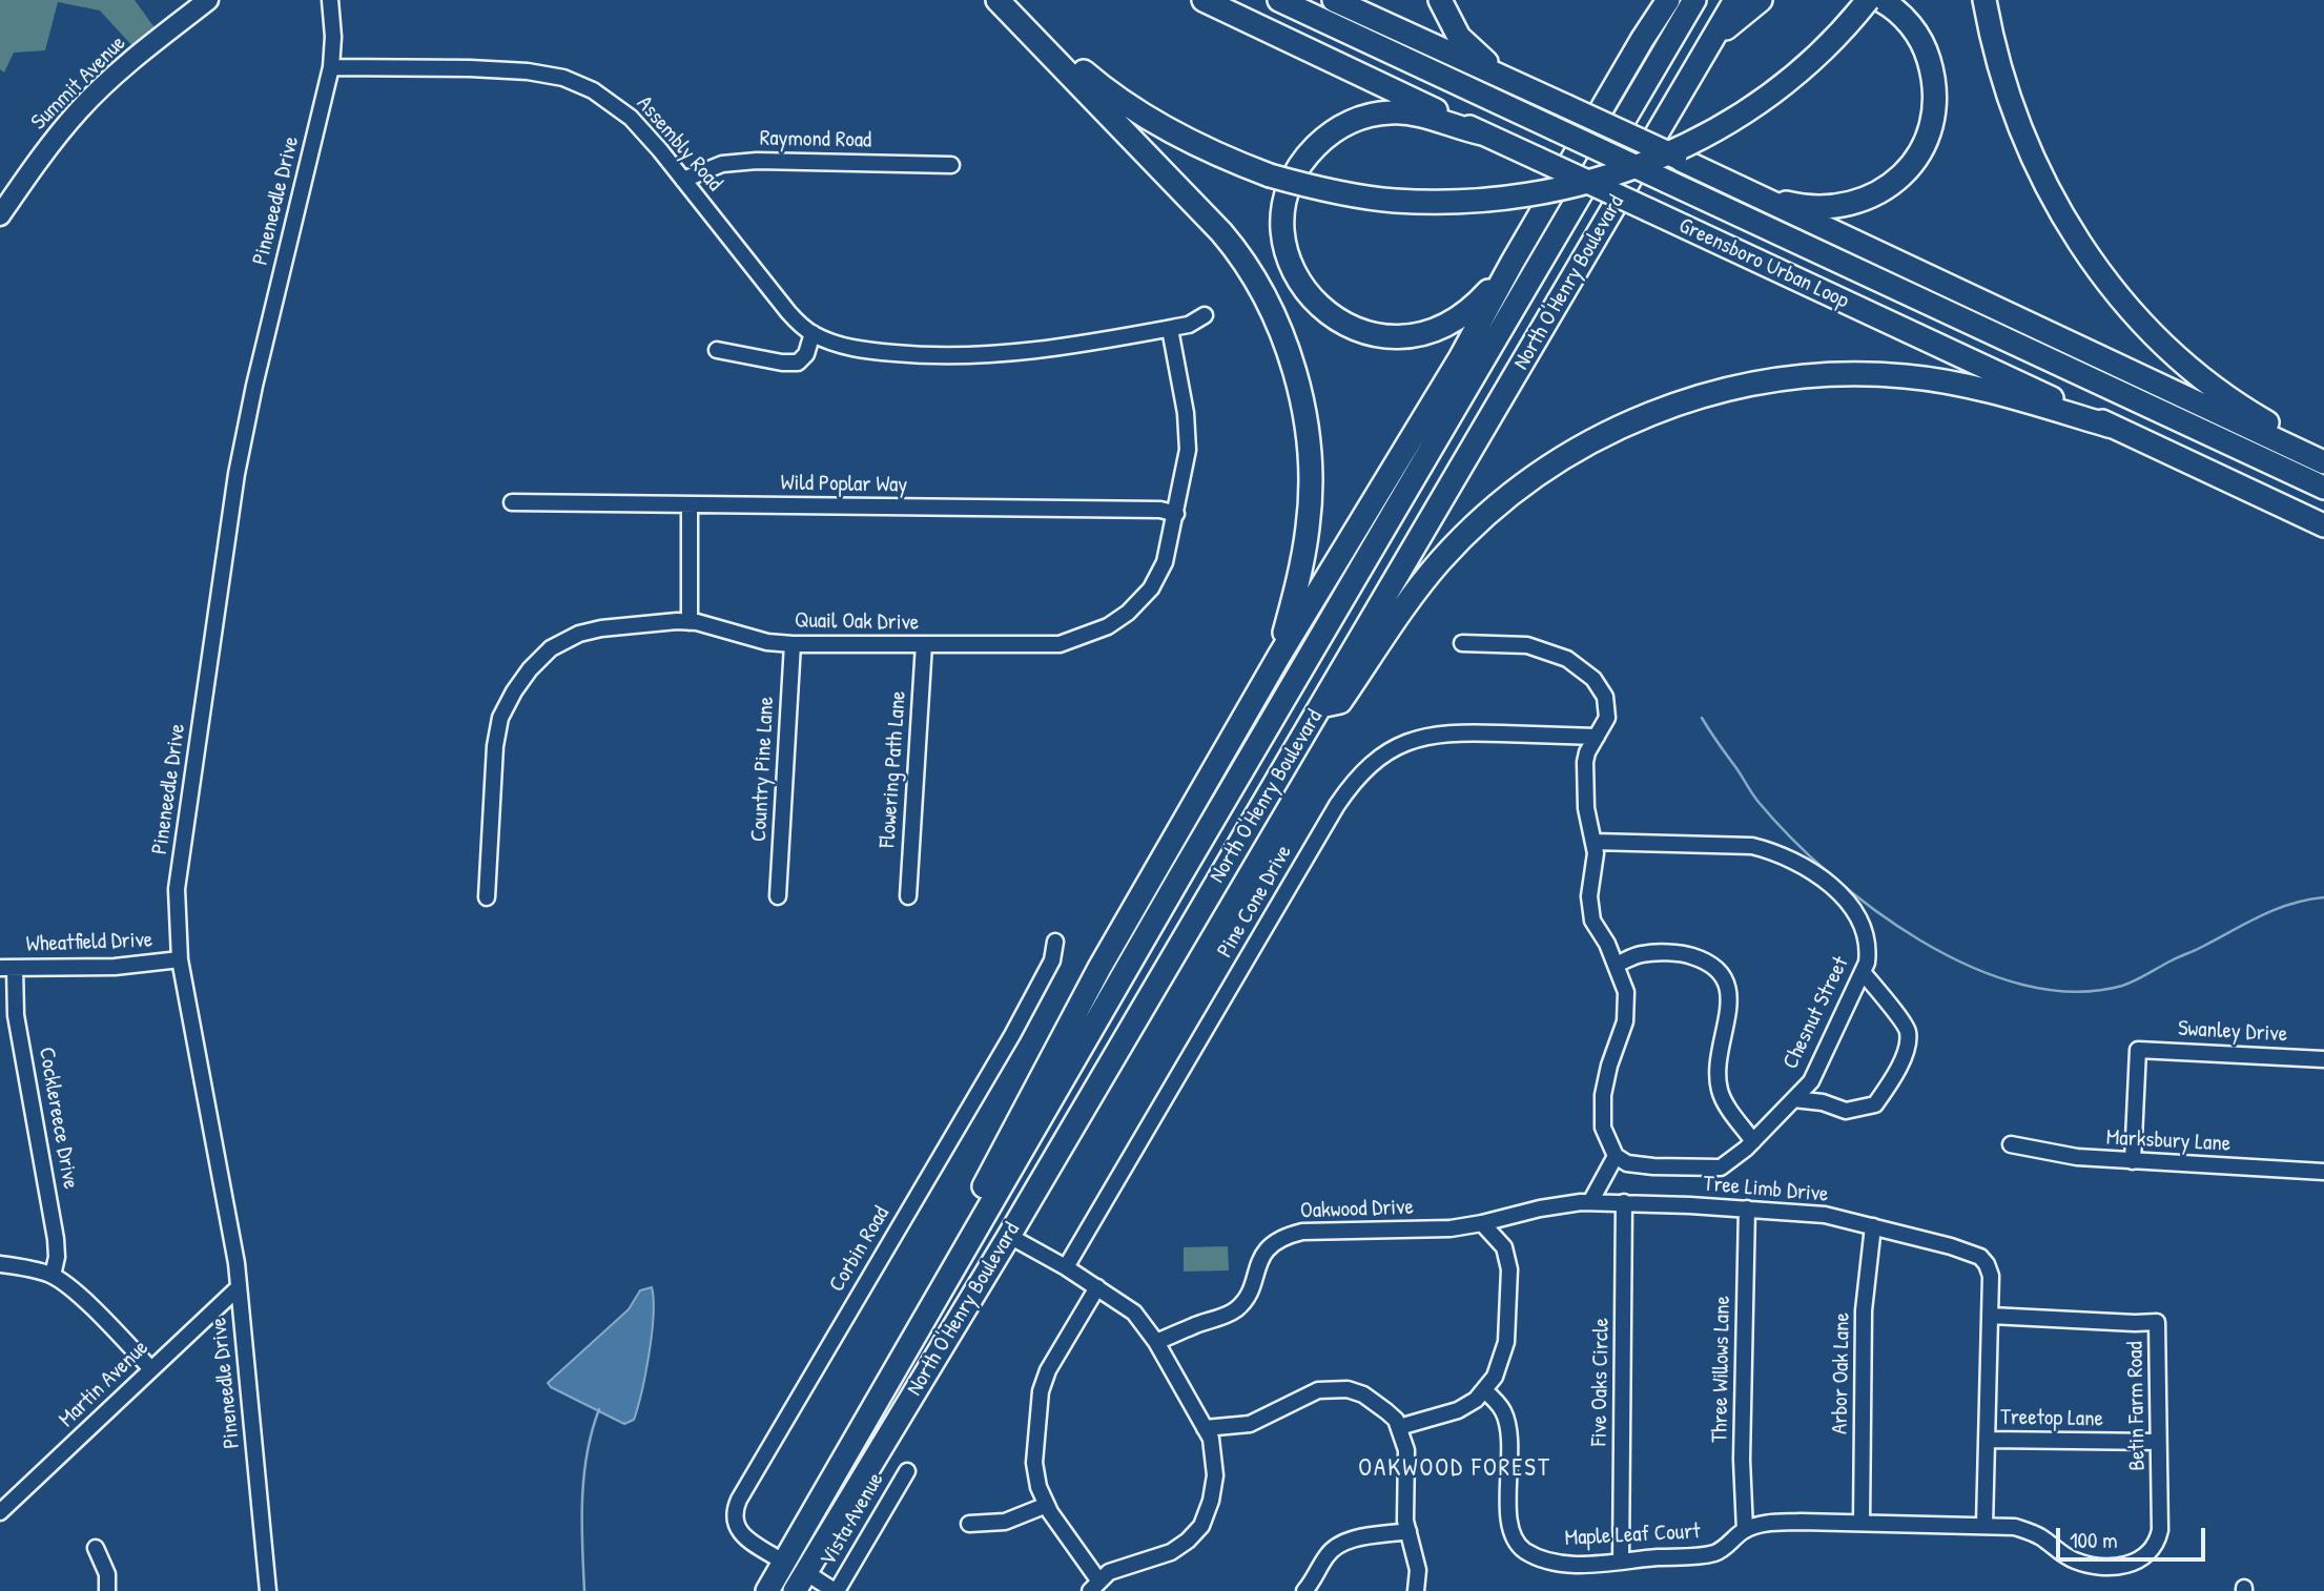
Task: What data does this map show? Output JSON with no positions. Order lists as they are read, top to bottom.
{
  "streets": {
    "highway": ["Greensboro Urban Loop", "North O'Henry Boulevard"],
    "main road": ["Summit Avenue"],
    "street": [
      "Raymond Road",
      "Assembly Road",
      "Pineneedle Drive",
      "Wild Poplar Way",
      "Quail Oak Drive",
      "Country Pine Lane",
      "Flowering Path Lane",
      "Pine Cone Drive",
      "Wheatfield Drive",
      "Chesnut Street",
      "Swanley Drive",
      "Cocklereece Drive",
      "Marksbury Lane",
      "Tree Limb Drive",
      "Oakwood Drive",
      "Corbin Road",
      "Three Willows Lane",
      "Arbor Oak Lane",
      "Five Oaks Circle",
      "Martin Avenue",
      "Betin Farm Road",
      "Treetop Lane",
      "Vista Avenue",
      "Maple Leaf Court"
    ]
  },
  "crossings": [
    ["Raymond Road", "Assembly Road"],
    ["Assembly Road", "Pineneedle Drive"],
    ["Assembly Road", "Quail Oak Drive"],
    ["Pineneedle Drive", "Wheatfield Drive"],
    ["Pineneedle Drive", "Martin Avenue"],
    ["North O'Henry Boulevard", "Corbin Road"],
    ["North O'Henry Boulevard", "Vista Avenue"],
    ["Wild Poplar Way", "Quail Oak Drive"],
    ["Quail Oak Drive", "Country Pine Lane"],
    ["Quail Oak Drive", "Flowering Path Lane"],
    ["Wheatfield Drive", "Cocklereece Drive"],
    ["Swanley Drive", "Marksbury Lane"],
    ["Tree Limb Drive", "Oakwood Drive"],
    ["Tree Limb Drive", "Three Willows Lane"],
    ["Tree Limb Drive", "Arbor Oak Lane"],
    ["Tree Limb Drive", "Five Oaks Circle"],
    ["Tree Limb Drive", "Betin Farm Road"],
    ["Three Willows Lane", "Betin Farm Road"],
    ["Three Willows Lane", "Maple Leaf Court"],
    ["Arbor Oak Lane", "Betin Farm Road"],
    ["Five Oaks Circle", "Maple Leaf Court"],
    ["Betin Farm Road", "Treetop Lane"],
    ["Betin Farm Road", "Maple Leaf Court"]
  ],
  "districts": ["OAKWOOD FOREST"],
  "scale_bar": "100 m"
}
